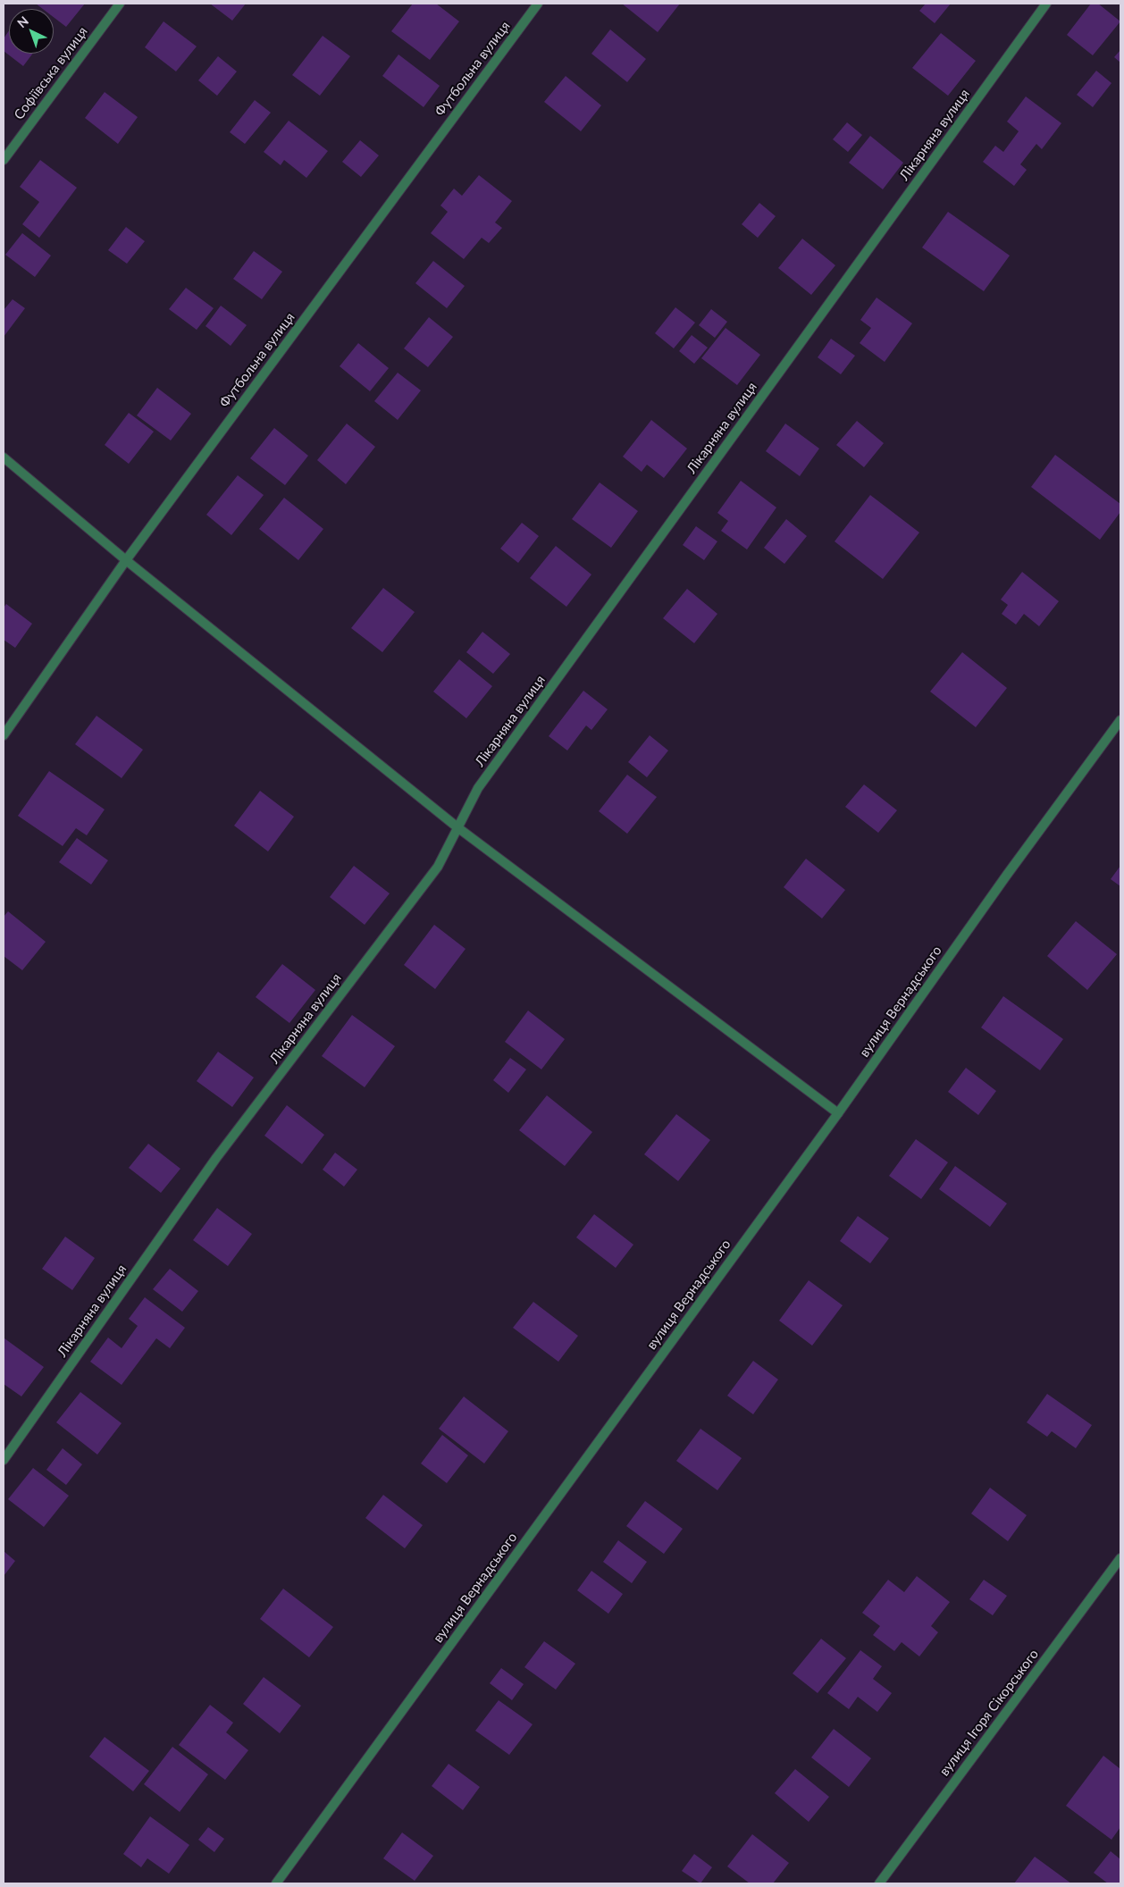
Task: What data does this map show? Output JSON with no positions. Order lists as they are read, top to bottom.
{
  "streets": {
    "street": [
      "Футбольна вулиця",
      "Софіївська вулиця",
      "Лікарняна вулиця",
      "вулиця Вернадського",
      "вулиця Ігоря Сікорського"
    ]
  },
  "north": "top left"
}
